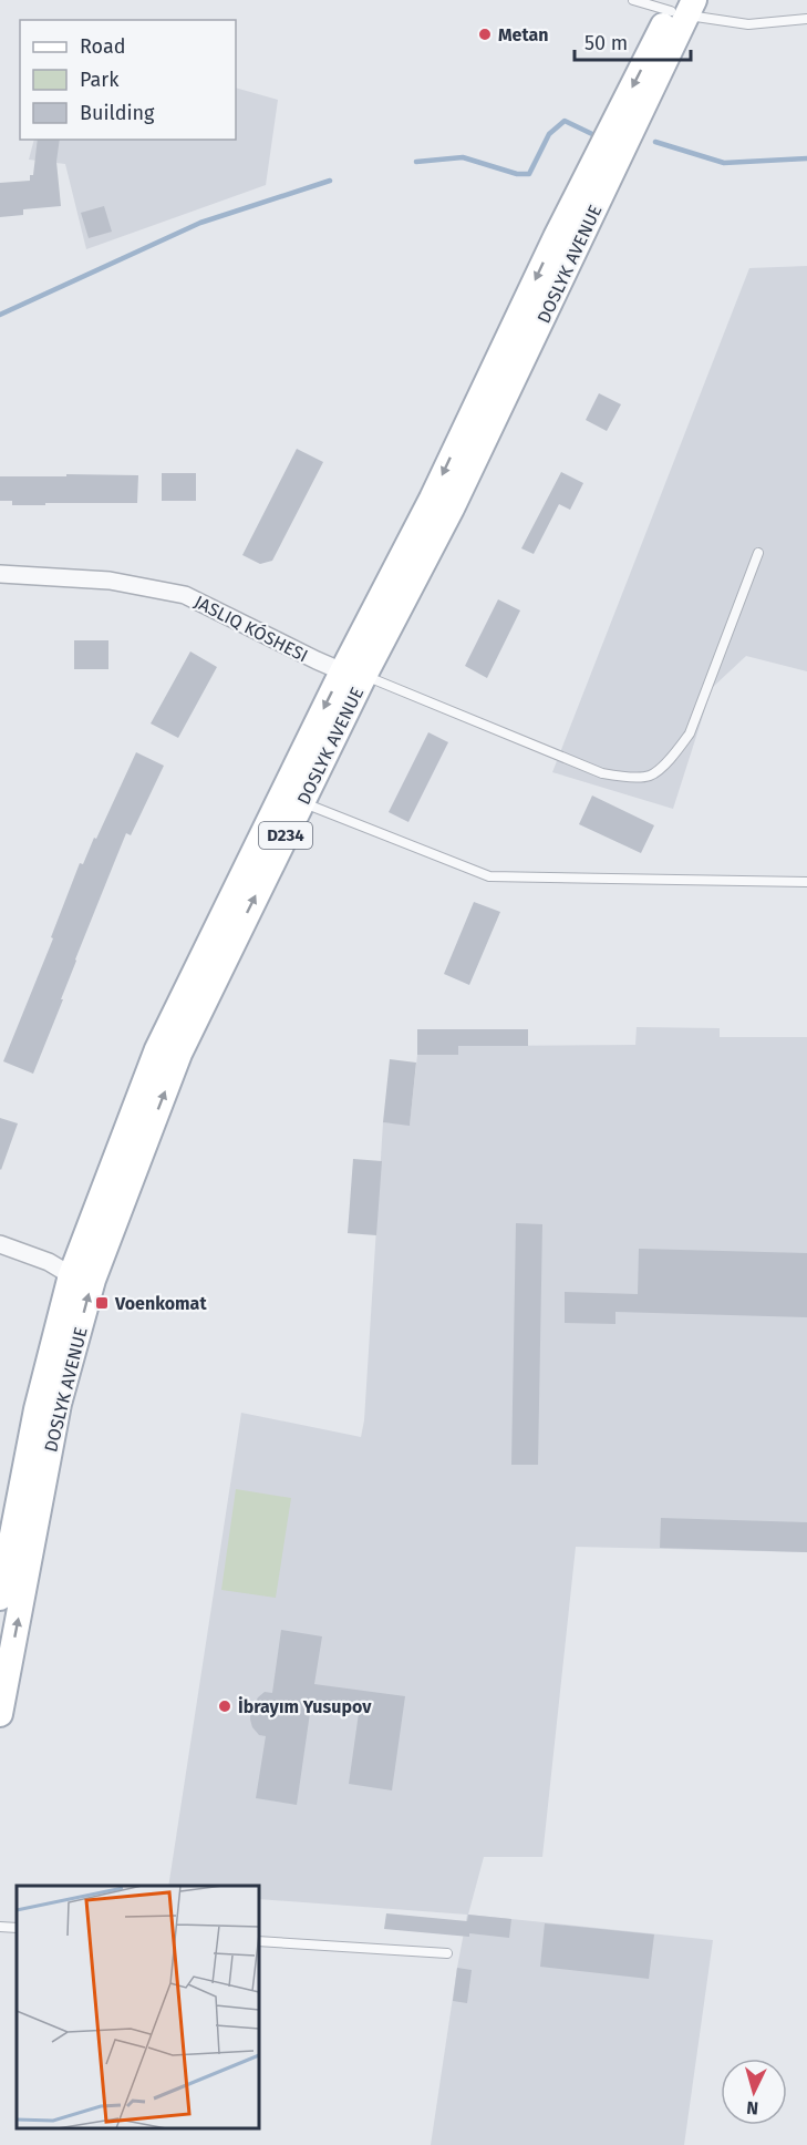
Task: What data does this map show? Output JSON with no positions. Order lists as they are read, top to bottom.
{
  "streets": {
    "main road": ["DOSLYK AVENUE", "D234"]
  },
  "places": {
    "other": ["Metan", "İbrayım Yusupov"],
    "transit": ["Voenkomat"]
  },
  "legend": ["Road", "Park", "Building"],
  "scale_bar": "50 m",
  "north": "bottom"
}
